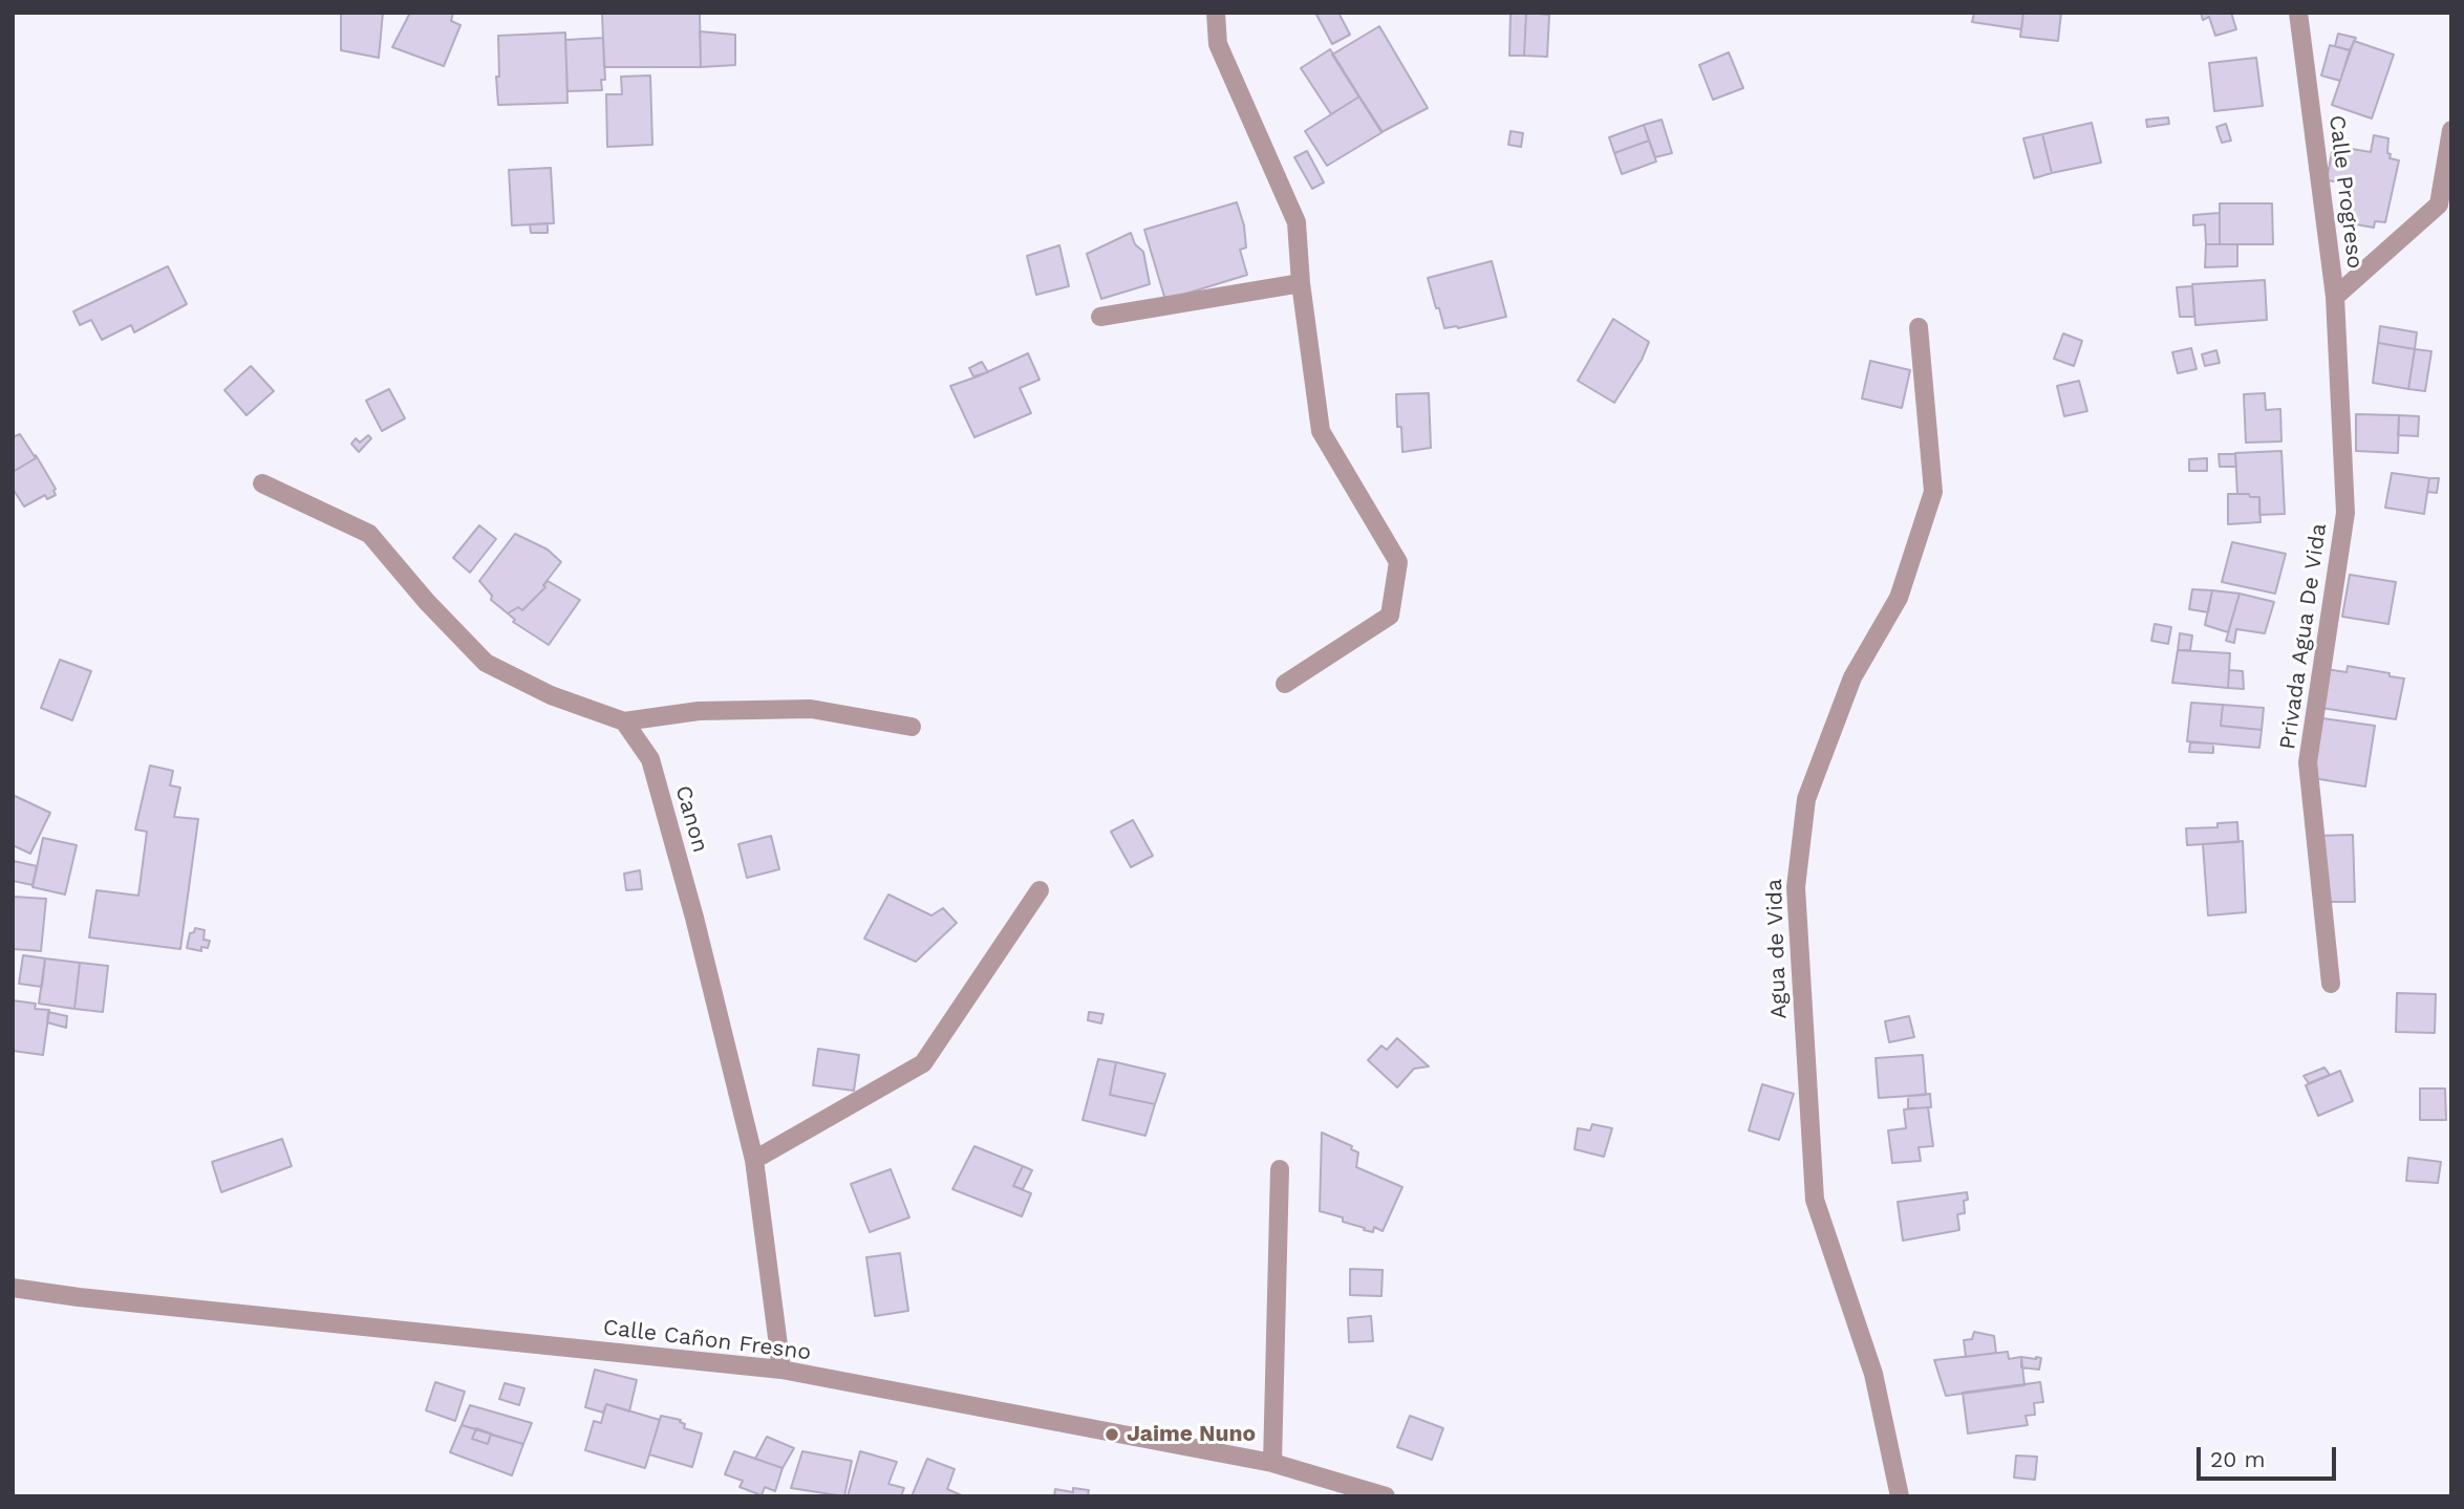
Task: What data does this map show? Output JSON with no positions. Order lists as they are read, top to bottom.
{
  "streets": {
    "street": [
      "Calle Progreso",
      "Privada Agua De Vida",
      "Canon",
      "Agua de Vida",
      "Calle Cañon Fresno"
    ]
  },
  "crossings": [
    ["Calle Progreso", "Privada Agua De Vida"],
    ["Canon", "Calle Cañon Fresno"]
  ],
  "places": ["Jaime Nuno"],
  "scale_bar": "20 m"
}
